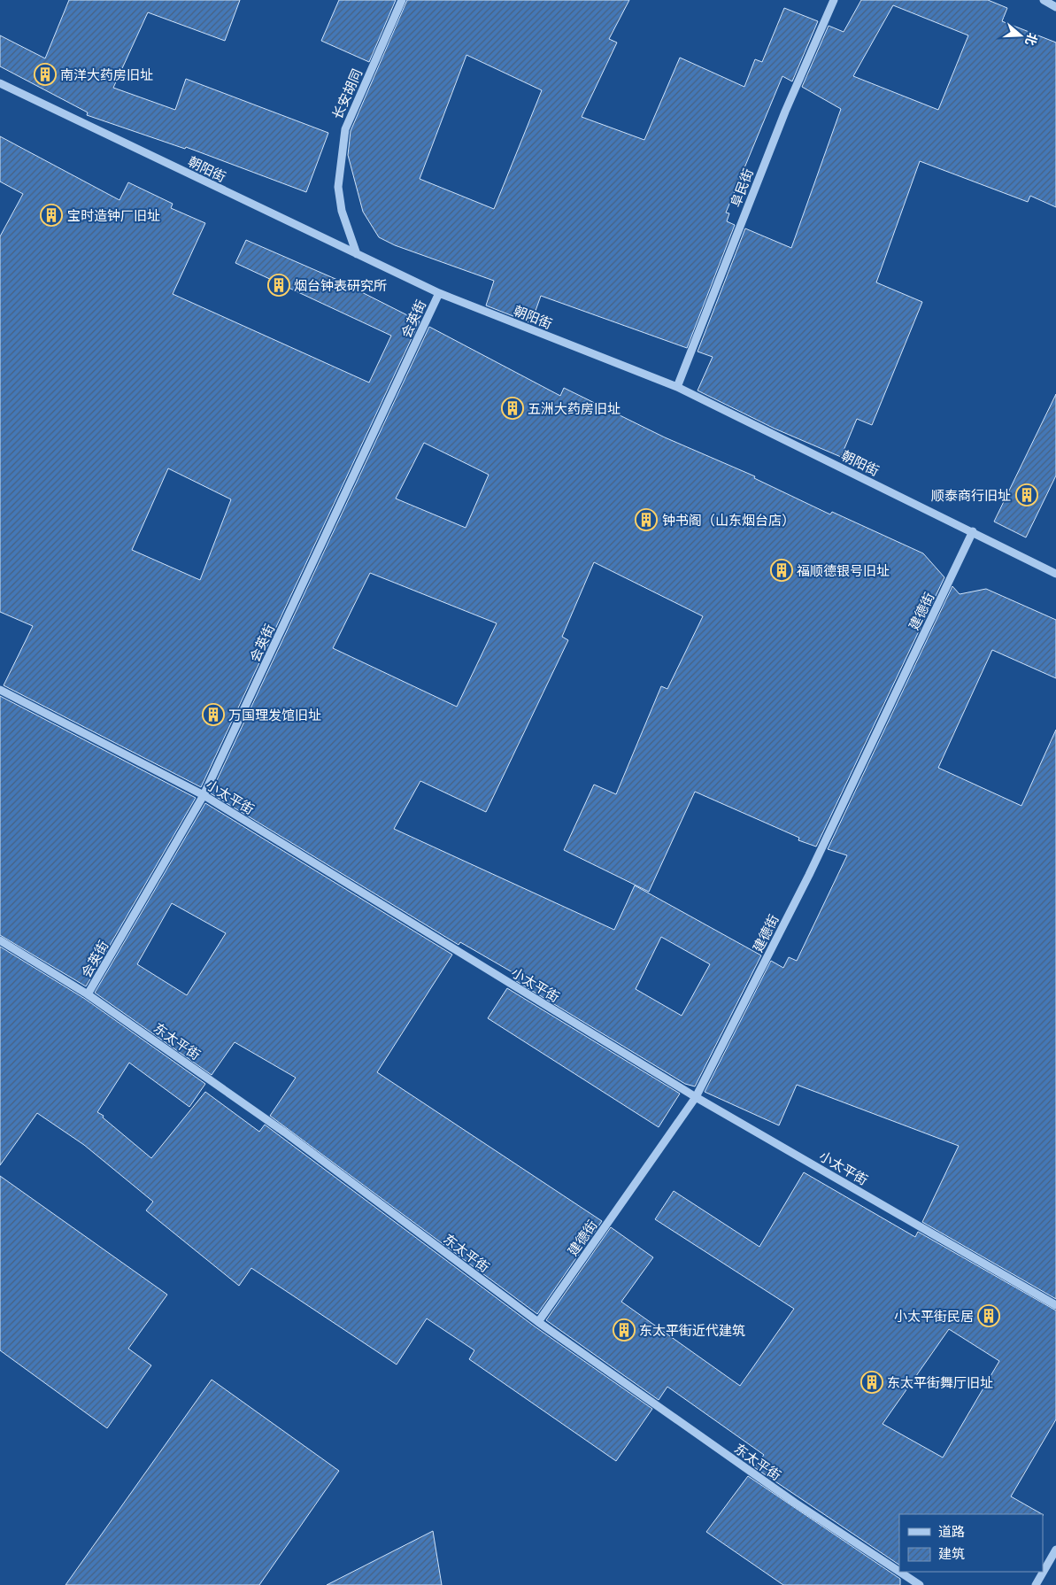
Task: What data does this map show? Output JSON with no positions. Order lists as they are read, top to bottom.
{
  "streets": {
    "street": [
      "长安胡同",
      "朝阳街",
      "阜民街",
      "会英街",
      "建德街",
      "小太平街",
      "东太平街"
    ]
  },
  "crossings": [
    ["长安胡同", "朝阳街"],
    ["朝阳街", "阜民街"],
    ["朝阳街", "会英街"],
    ["朝阳街", "建德街"],
    ["会英街", "小太平街"],
    ["会英街", "东太平街"],
    ["建德街", "小太平街"],
    ["建德街", "东太平街"]
  ],
  "places": {
    "building": [
      "南洋大药房旧址",
      "宝时造钟厂旧址",
      "烟台钟表研究所",
      "五洲大药房旧址",
      "顺泰商行旧址",
      "钟书阁（山东烟台店）",
      "福顺德银号旧址",
      "万国理发馆旧址",
      "小太平街民居",
      "东太平街近代建筑",
      "东太平街舞厅旧址"
    ]
  },
  "legend": ["道路", "建筑"],
  "north": "right"
}
